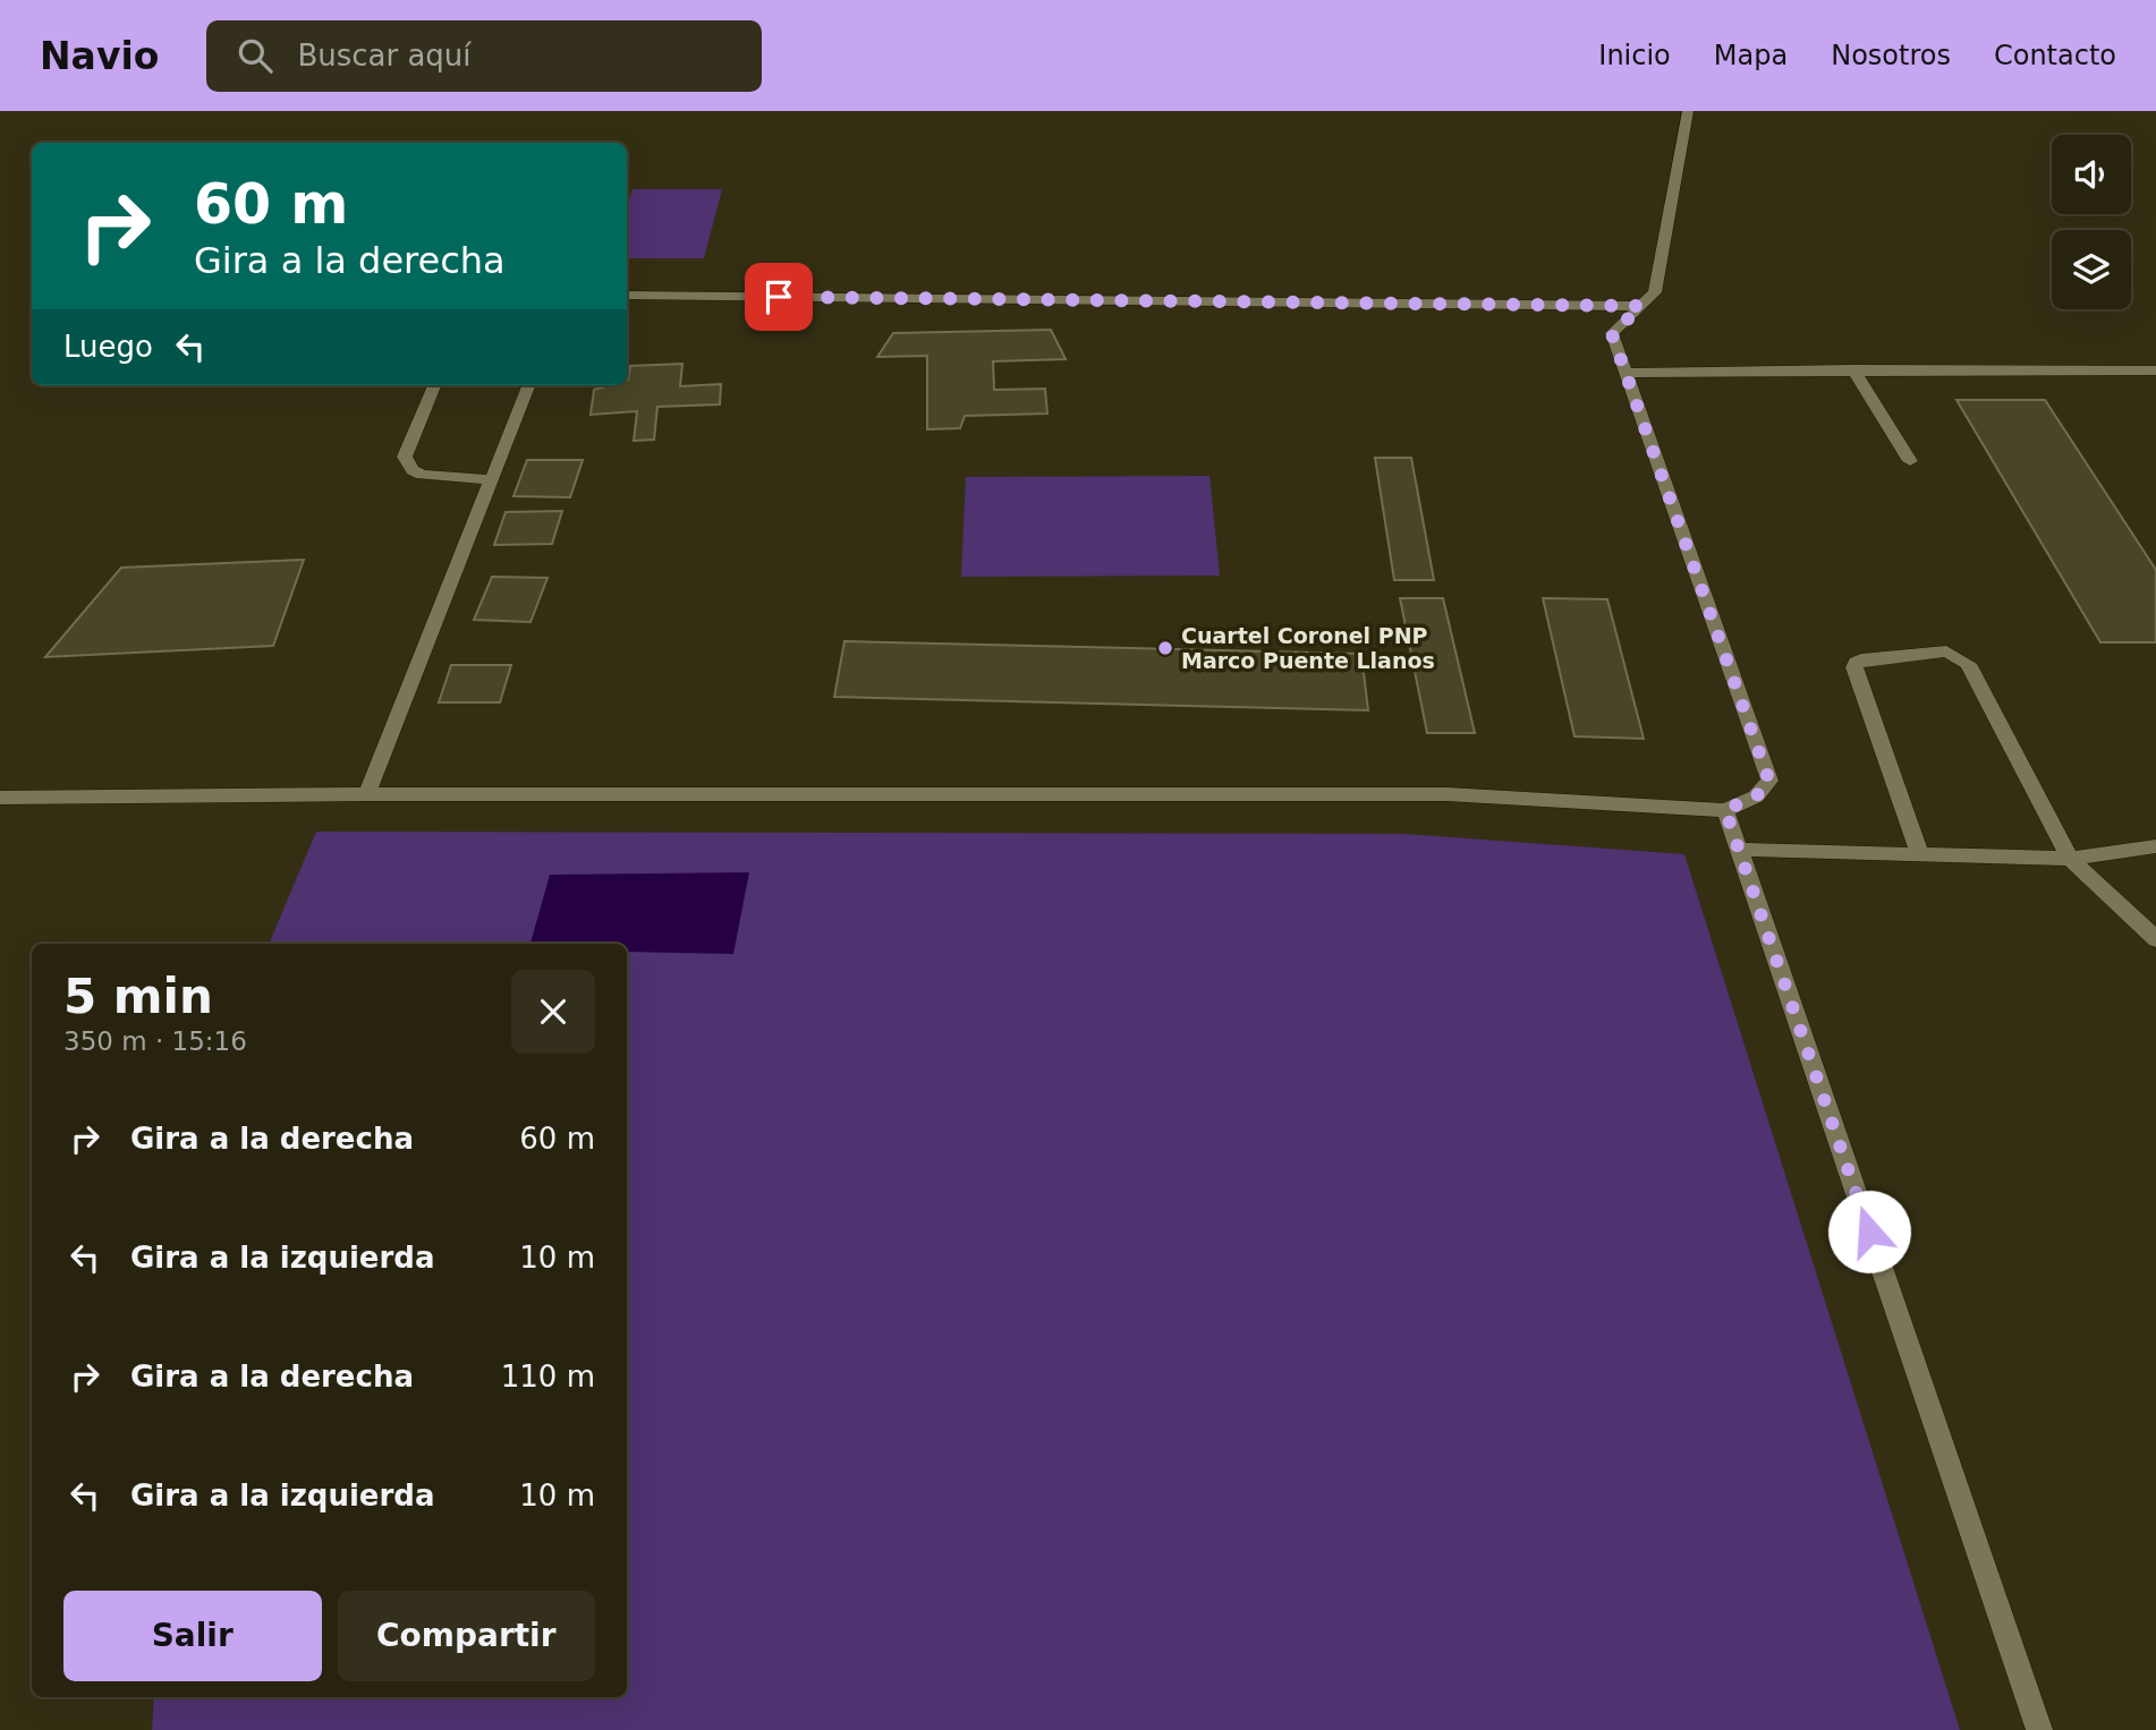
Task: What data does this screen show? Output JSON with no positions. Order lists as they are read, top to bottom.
{
  "places": ["Cuartel Coronel PNP Marco Puente Llanos"],
  "page": {
    "header": "Navio",
    "search": "Buscar aquí",
    "nav": [
      "Inicio",
      "Mapa",
      "Nosotros",
      "Contacto"
    ],
    "turn": ["60 m", "Gira a la derecha"],
    "then": "Luego",
    "heading": ["5 min", "350 m · 15:16"],
    "list": [
      {
        "name": "Gira a la derecha",
        "value": "60 m"
      },
      {
        "name": "Gira a la izquierda",
        "value": "10 m"
      },
      {
        "name": "Gira a la derecha",
        "value": "110 m"
      },
      {
        "name": "Gira a la izquierda",
        "value": "10 m"
      }
    ],
    "buttons": ["Salir", "Compartir"]
  }
}
